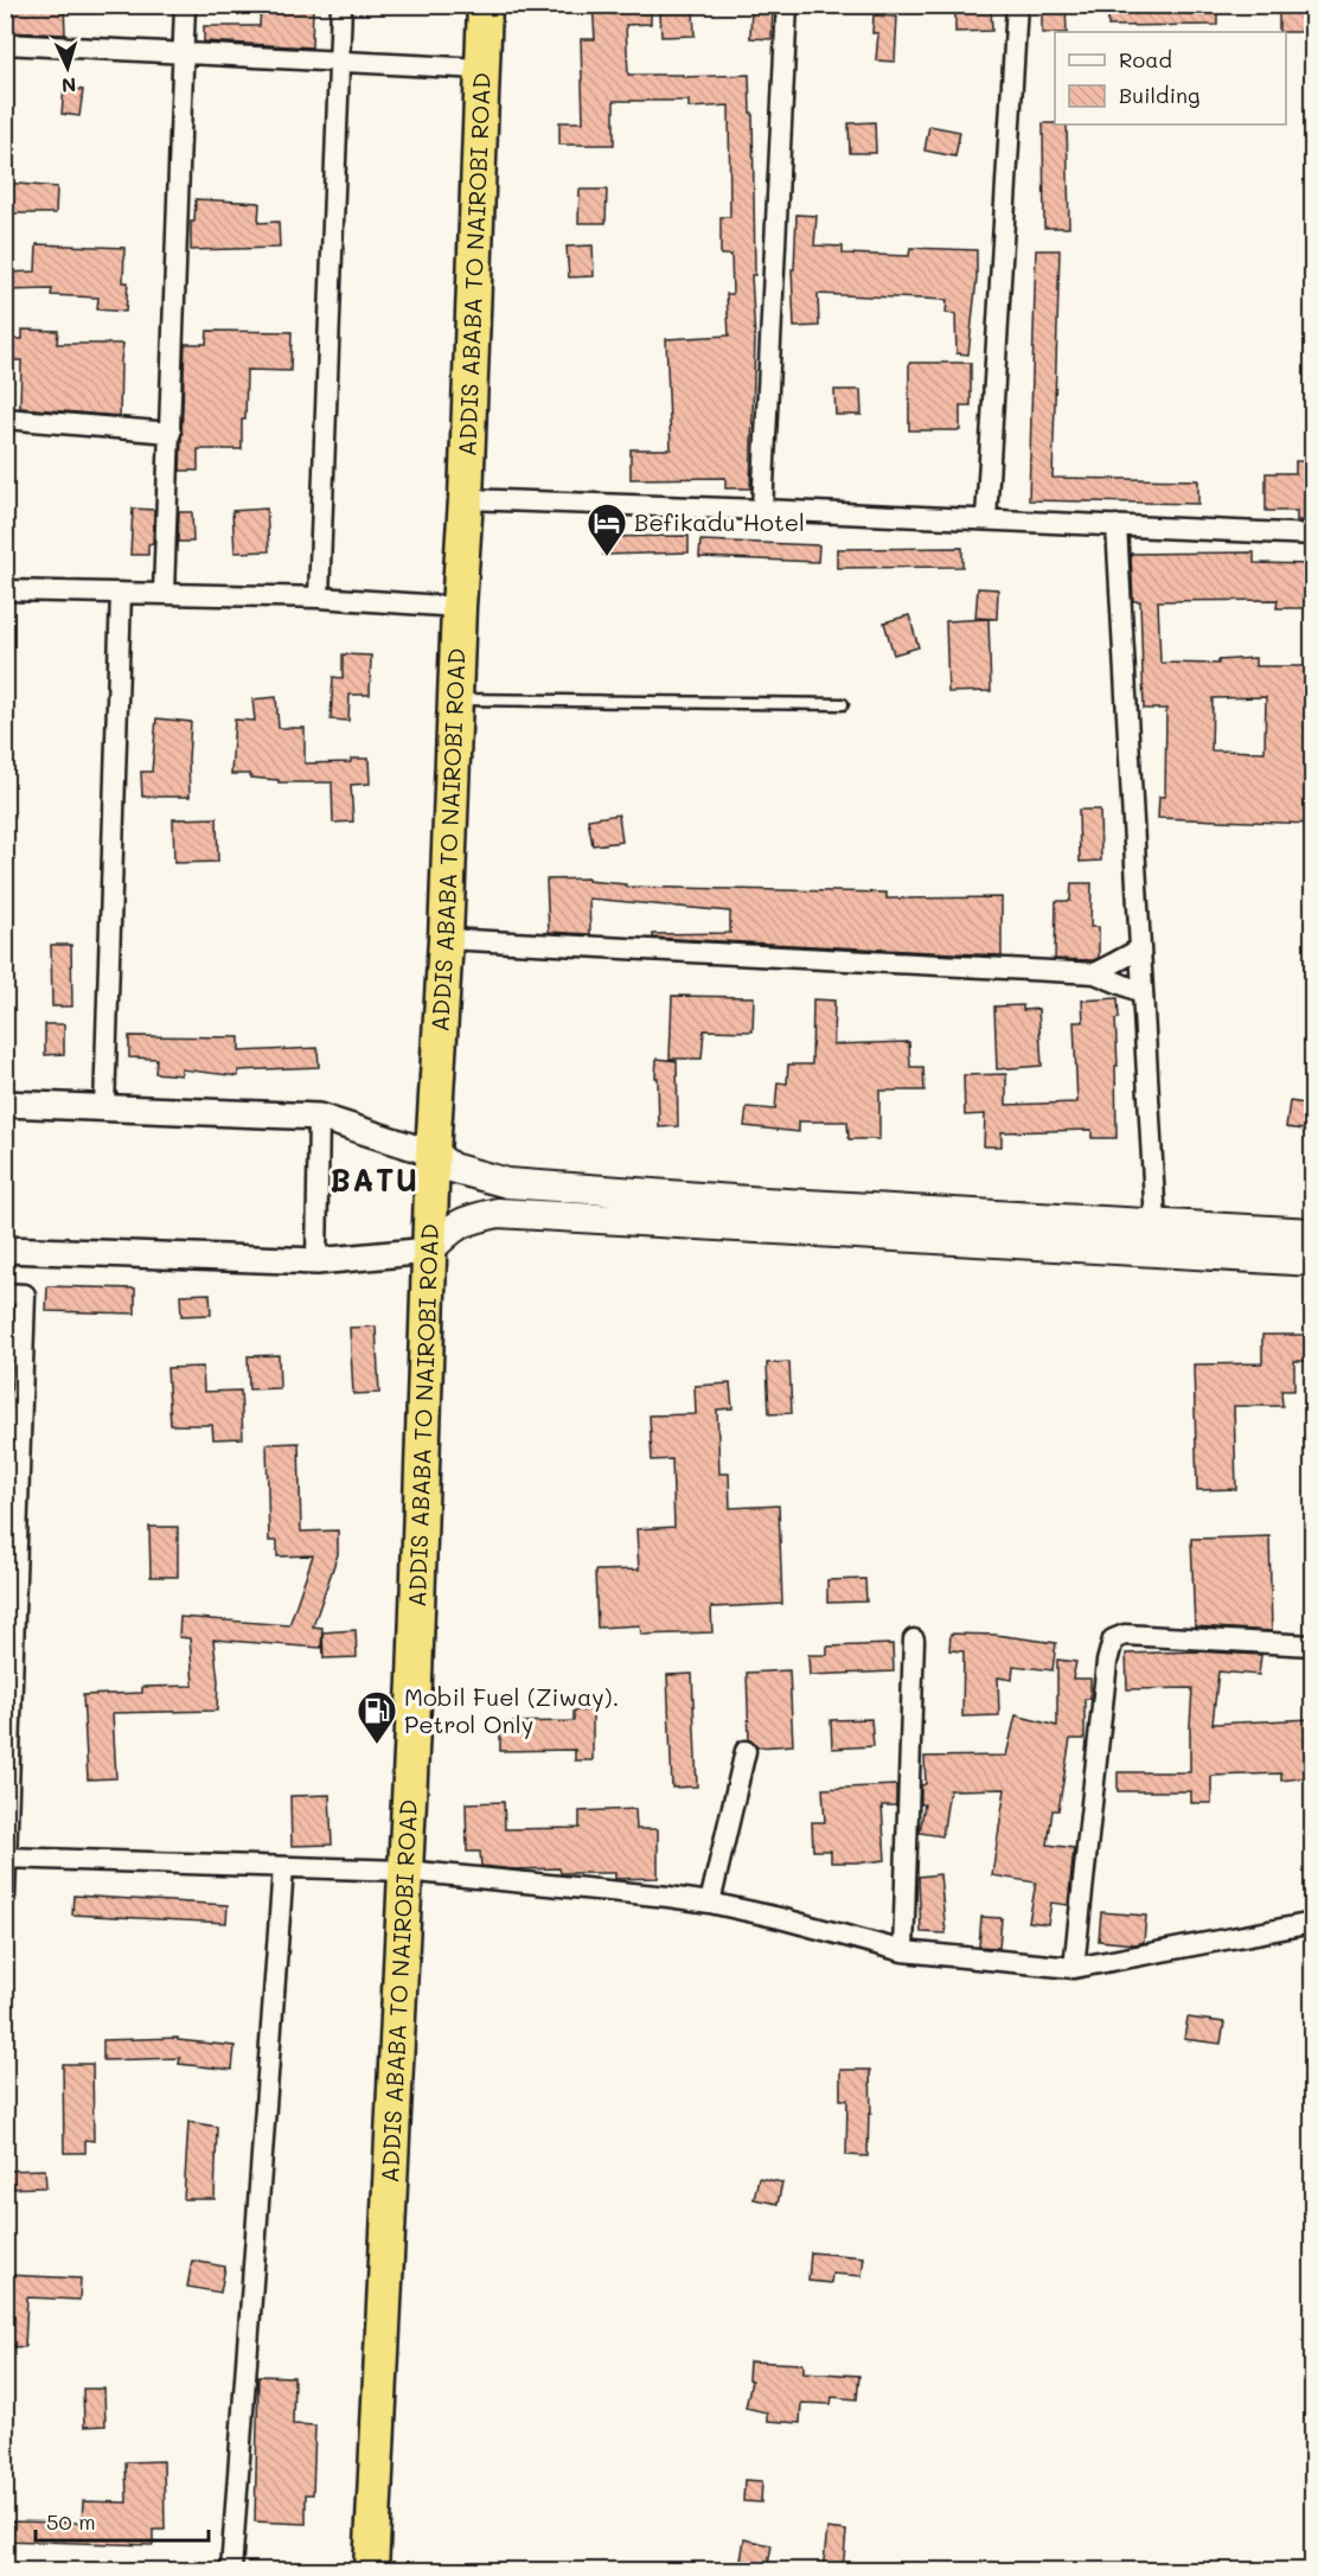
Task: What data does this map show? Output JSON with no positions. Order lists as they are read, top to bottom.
{
  "streets": {
    "highway": ["ADDIS ABABA TO NAIROBI ROAD"]
  },
  "districts": ["BATU"],
  "places": {
    "hotel": ["Befikadu Hotel"],
    "fuel station": ["Mobil Fuel (Ziway). Petrol Only"]
  },
  "legend": ["Road", "Building"],
  "scale_bar": "50 m",
  "north": "bottom"
}
